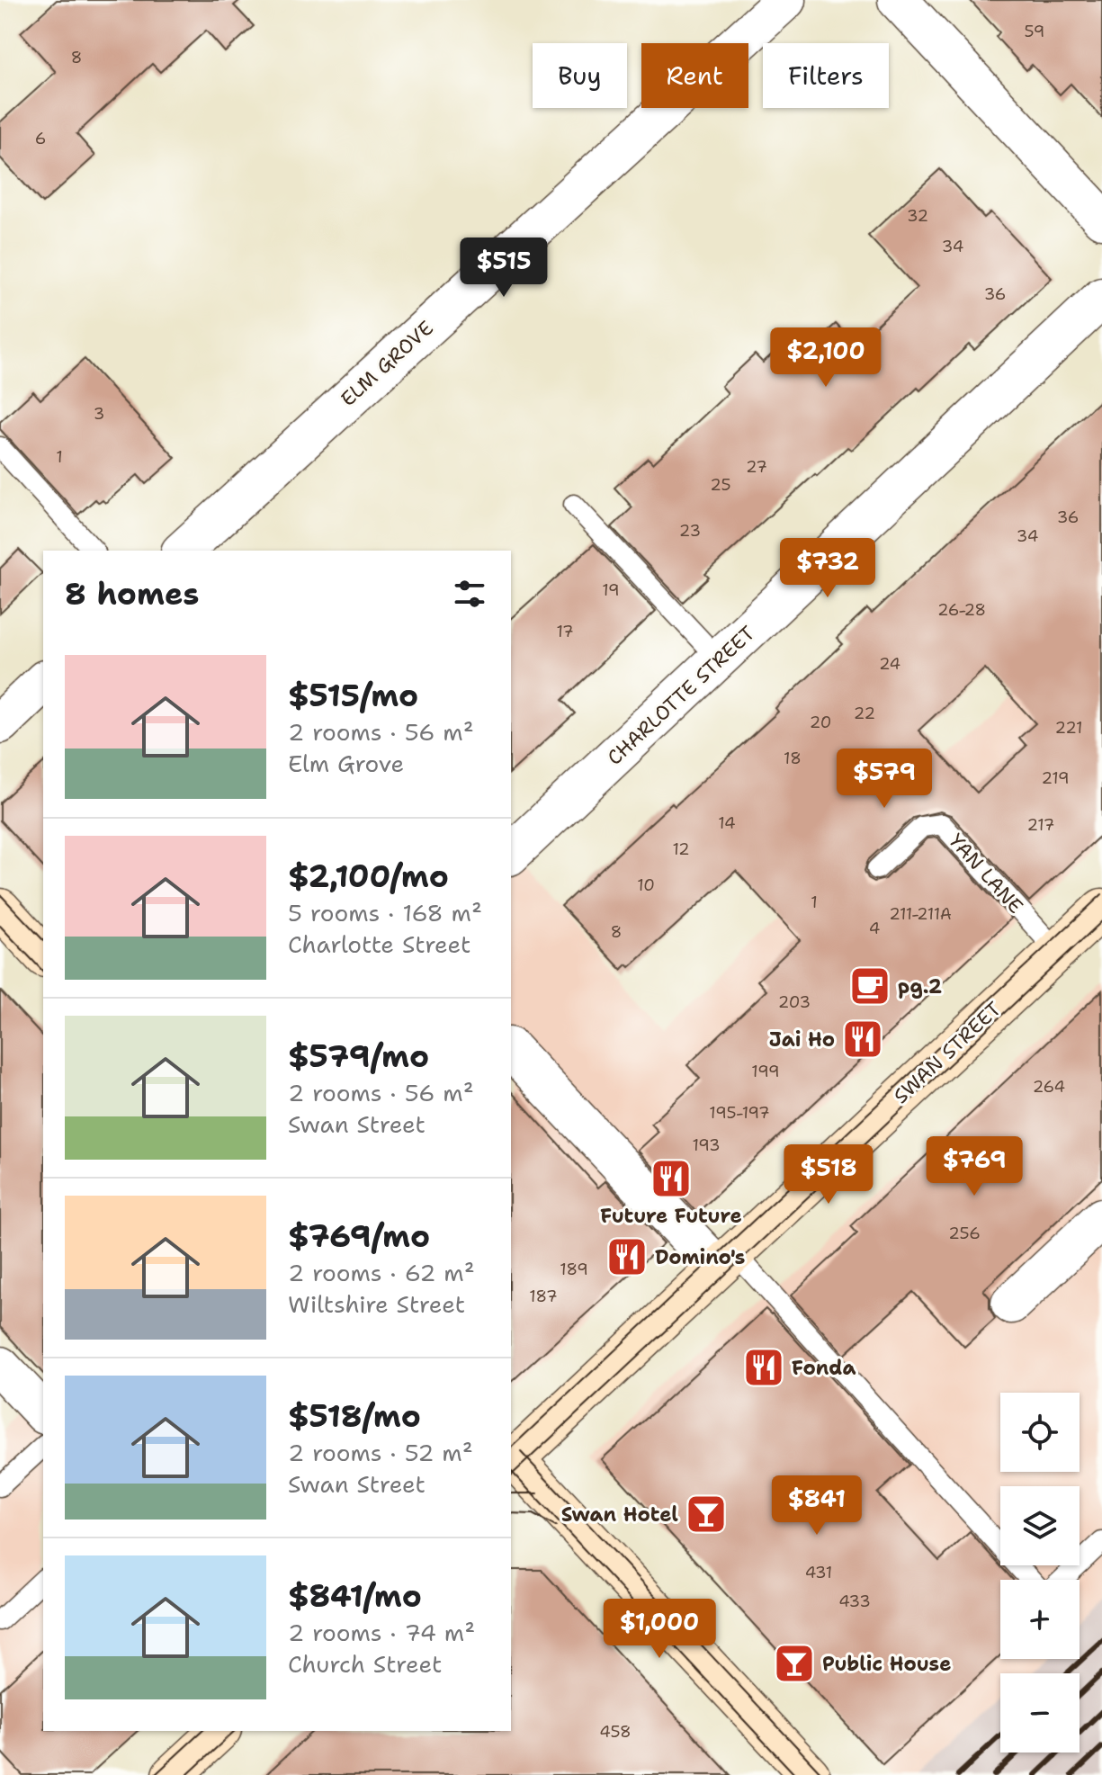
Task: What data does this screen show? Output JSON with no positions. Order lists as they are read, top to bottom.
{
  "streets": {
    "main road": ["SWAN STREET"],
    "street": ["ELM GROVE", "CHARLOTTE STREET"],
    "lane": ["YAN LANE"]
  },
  "crossings": [
    ["YAN LANE", "SWAN STREET"]
  ],
  "places": {
    "cafe": ["pg.2"],
    "restaurant": [
      "Jai Ho",
      "Future Future",
      "Domino's",
      "Fonda"
    ],
    "bar": ["Swan Hotel", "Public House"]
  },
  "house_numbers": [
    "59",
    "8",
    "6",
    "32",
    "34",
    "36",
    "3",
    "1",
    "27",
    "25",
    "36",
    "23",
    "34",
    "19",
    "26-28",
    "17",
    "24",
    "22",
    "20",
    "221",
    "18",
    "219",
    "14",
    "217",
    "12",
    "10",
    "1",
    "211-211A",
    "4",
    "8",
    "203",
    "199",
    "264",
    "195-197",
    "193",
    "256",
    "189",
    "187",
    "431",
    "433",
    "458"
  ],
  "page": {
    "chip": ["Buy", "Rent", "Filters"],
    "price": [
      "$515",
      "$2,100",
      "$732",
      "$579",
      "$769",
      "$518",
      "$841",
      "$1,000"
    ],
    "heading": "8 homes",
    "list": [
      {
        "name": "$515/mo",
        "note": "2 rooms · 56 m² · Elm Grove"
      },
      {
        "name": "$2,100/mo",
        "note": "5 rooms · 168 m² · Charlotte Street"
      },
      {
        "name": "$579/mo",
        "note": "2 rooms · 56 m² · Swan Street"
      },
      {
        "name": "$769/mo",
        "note": "2 rooms · 62 m² · Wiltshire Street"
      },
      {
        "name": "$518/mo",
        "note": "2 rooms · 52 m² · Swan Street"
      },
      {
        "name": "$841/mo",
        "note": "2 rooms · 74 m² · Church Street"
      }
    ],
    "map_buttons": ["+", "−"]
  }
}
